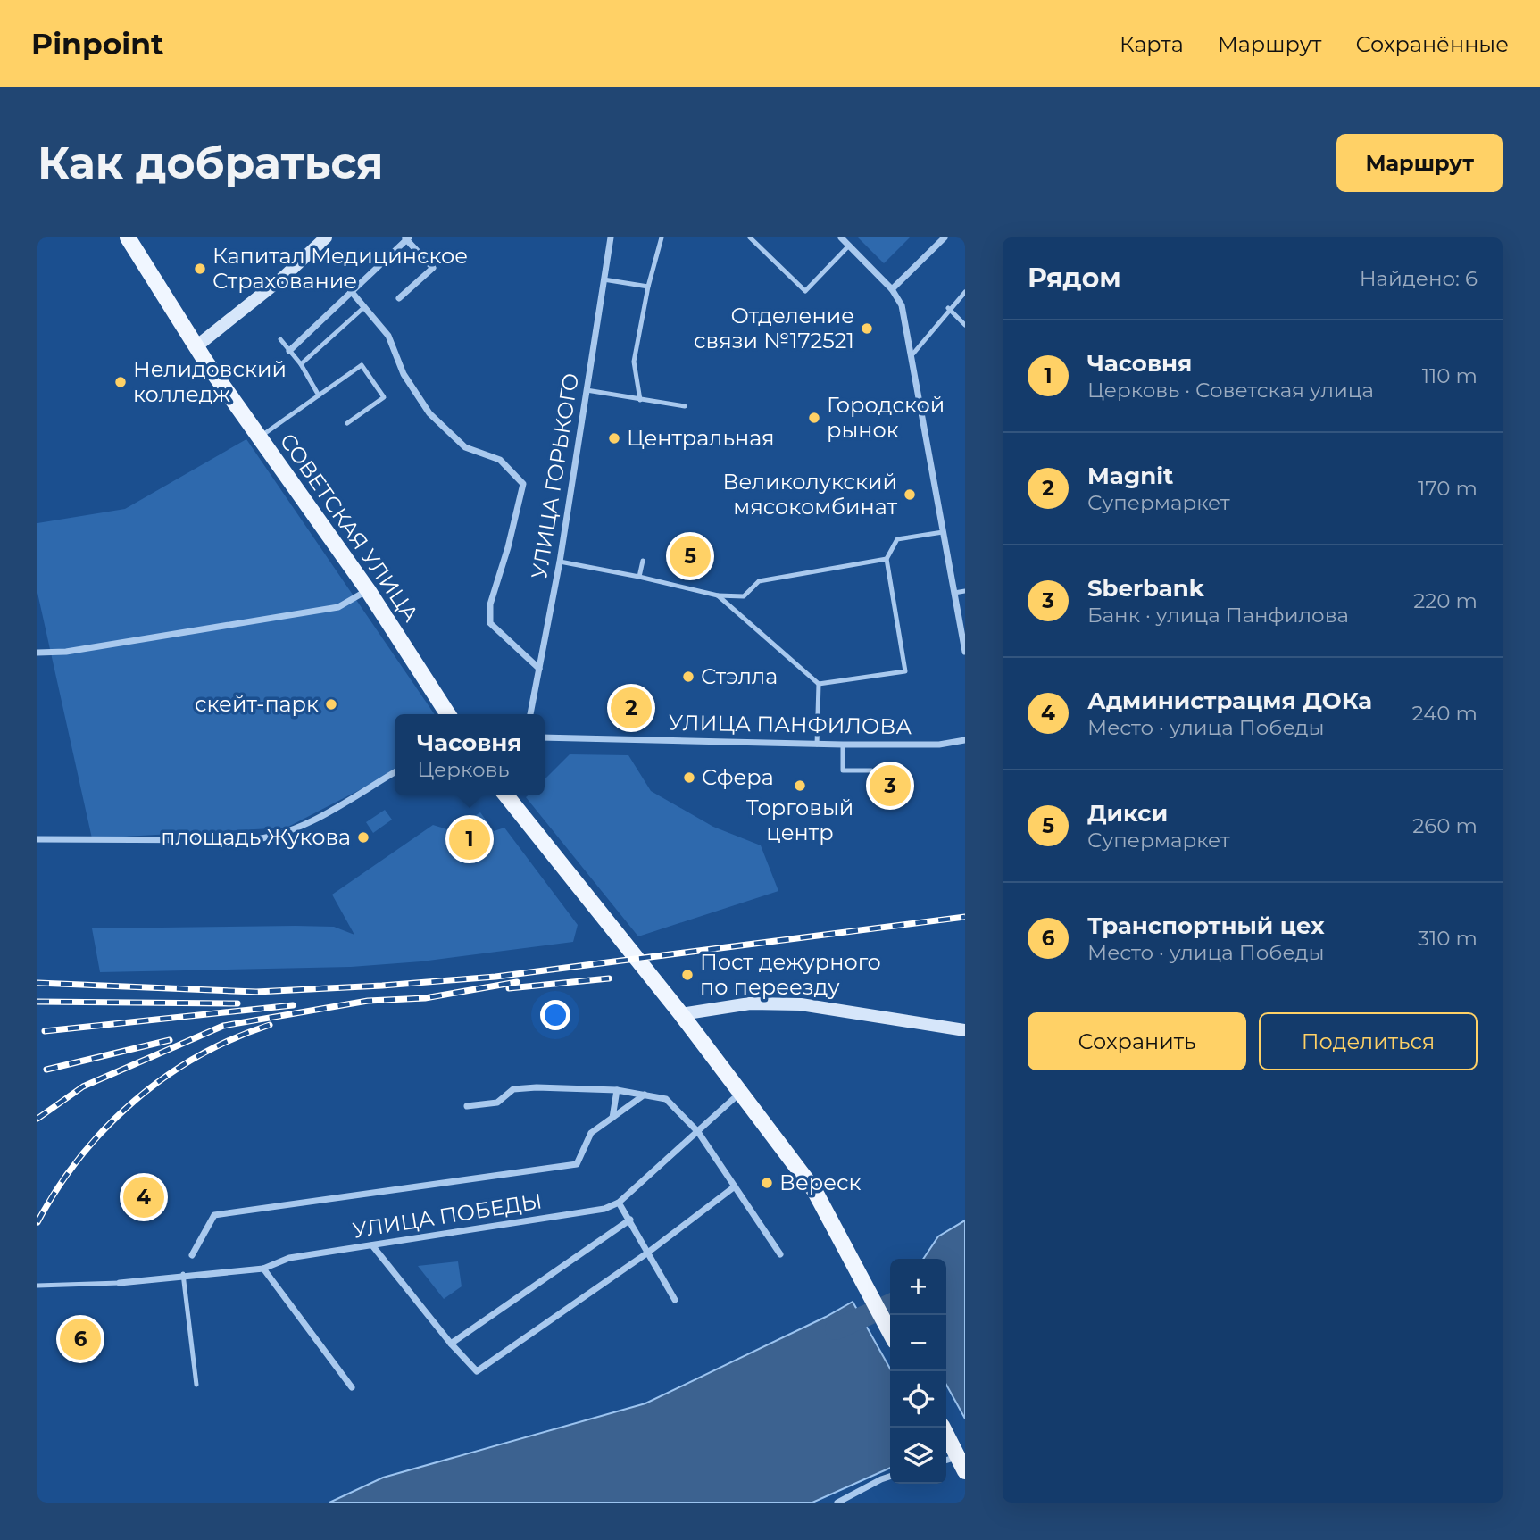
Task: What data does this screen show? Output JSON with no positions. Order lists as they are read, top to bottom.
{
  "streets": {
    "main road": ["СОВЕТСКАЯ УЛИЦА"],
    "street": ["УЛИЦА ГОРЬКОГО", "УЛИЦА ПАНФИЛОВА", "УЛИЦА ПОБЕДЫ"]
  },
  "places": [
    "Капитал Медицинское Страхование",
    "Отделение связи №172521",
    "Нелидовский колледж",
    "Городской рынок",
    "Центральная",
    "Великолукский мясокомбинат",
    "Стэлла",
    "скейт-парк",
    "Сфера",
    "Торговый центр",
    "площадь Жукова",
    "Пост дежурного по переезду",
    "Вереск"
  ],
  "page": {
    "header": "Pinpoint",
    "nav": ["Карта", "Маршрут", "Сохранённые"],
    "buttons": [
      "Маршрут",
      ["Сохранить", "Поделиться"]
    ],
    "title": "Как добраться",
    "heading": ["Рядом", "Найдено: 6"],
    "list": [
      {
        "mark": "1",
        "name": "Часовня",
        "note": "Церковь · Советская улица",
        "value": "110 m"
      },
      {
        "mark": "2",
        "name": "Magnit",
        "note": "Супермаркет",
        "value": "170 m"
      },
      {
        "mark": "3",
        "name": "Sberbank",
        "note": "Банк · улица Панфилова",
        "value": "220 m"
      },
      {
        "mark": "4",
        "name": "Администрацмя ДОКа",
        "note": "Место · улица Победы",
        "value": "240 m"
      },
      {
        "mark": "5",
        "name": "Дикси",
        "note": "Супермаркет",
        "value": "260 m"
      },
      {
        "mark": "6",
        "name": "Транспортный цех",
        "note": "Место · улица Победы",
        "value": "310 m"
      }
    ],
    "pins": [
      "5",
      "2",
      "3",
      "1",
      "4",
      "6"
    ],
    "popup": ["Часовня", "Церковь"],
    "map_buttons": ["+", "−"]
  }
}
